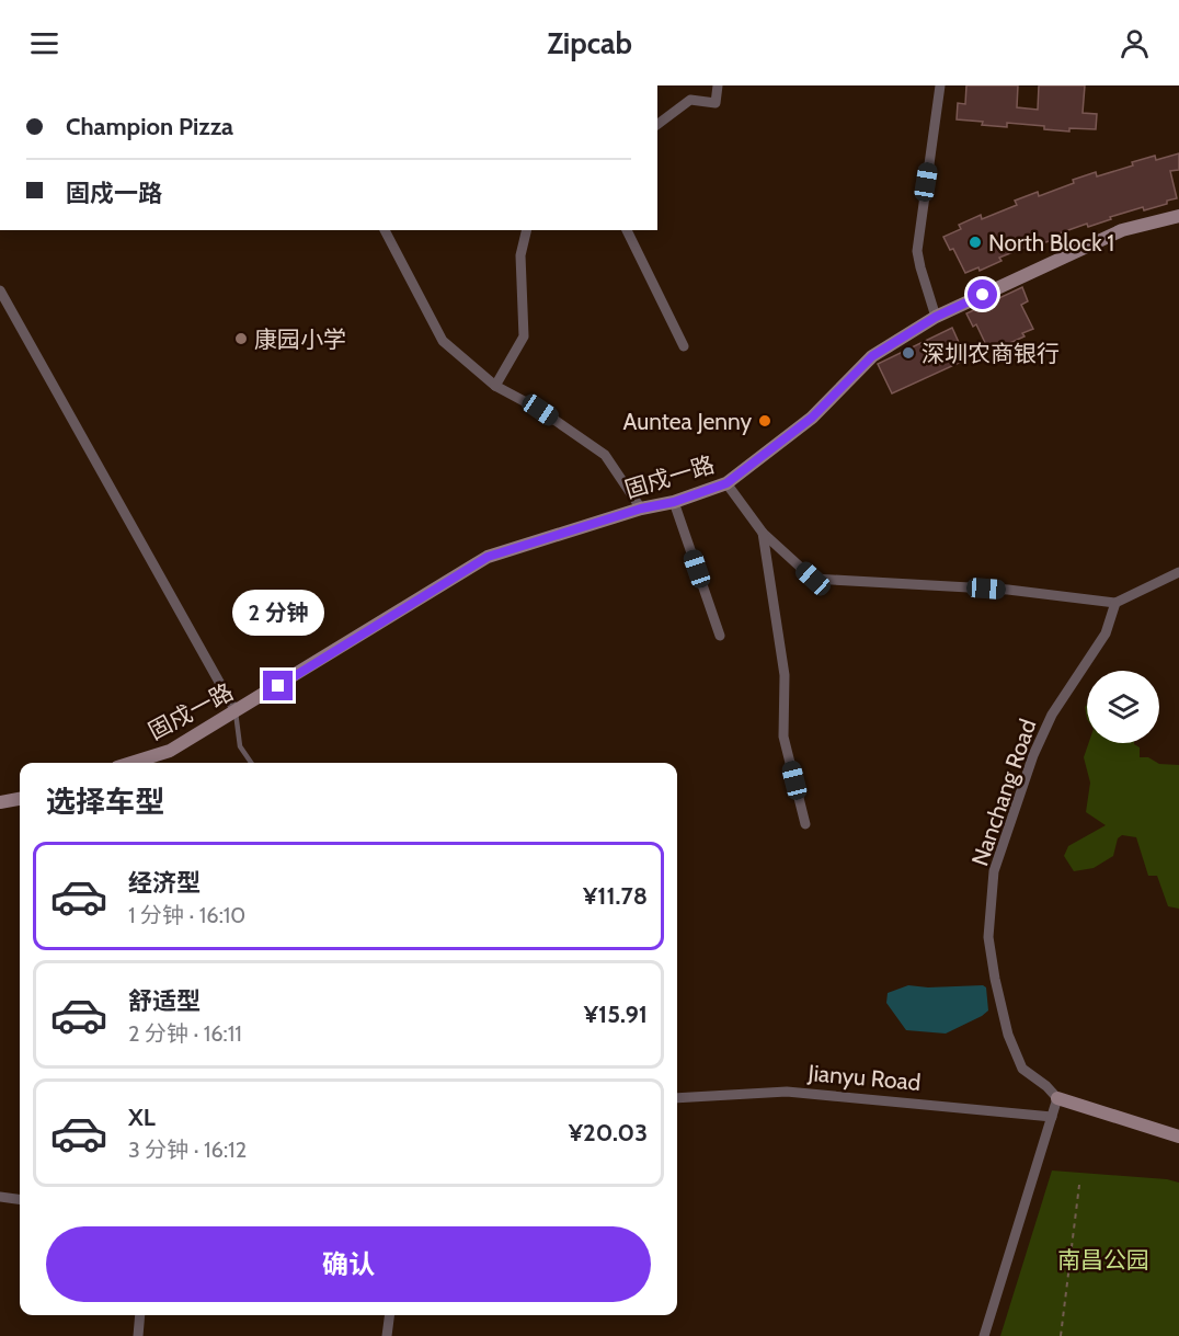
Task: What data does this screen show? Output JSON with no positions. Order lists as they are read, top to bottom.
{
  "streets": {
    "street": ["固戍一路", "Nanchang Road", "Jianyu Road"]
  },
  "parks": ["南昌公园"],
  "places": [
    "North Block 1",
    "康园小学",
    "深圳农商银行",
    "Auntea Jenny"
  ],
  "page": {
    "header": "Zipcab",
    "banner": ["Champion Pizza", "固戍一路"],
    "bubble": "2 分钟",
    "heading": "选择车型",
    "list": [
      {
        "name": "经济型",
        "note": "1 分钟 · 16:10",
        "value": "¥11.78"
      },
      {
        "name": "舒适型",
        "note": "2 分钟 · 16:11",
        "value": "¥15.91"
      },
      {
        "name": "XL",
        "note": "3 分钟 · 16:12",
        "value": "¥20.03"
      }
    ],
    "buttons": "确认"
  }
}
